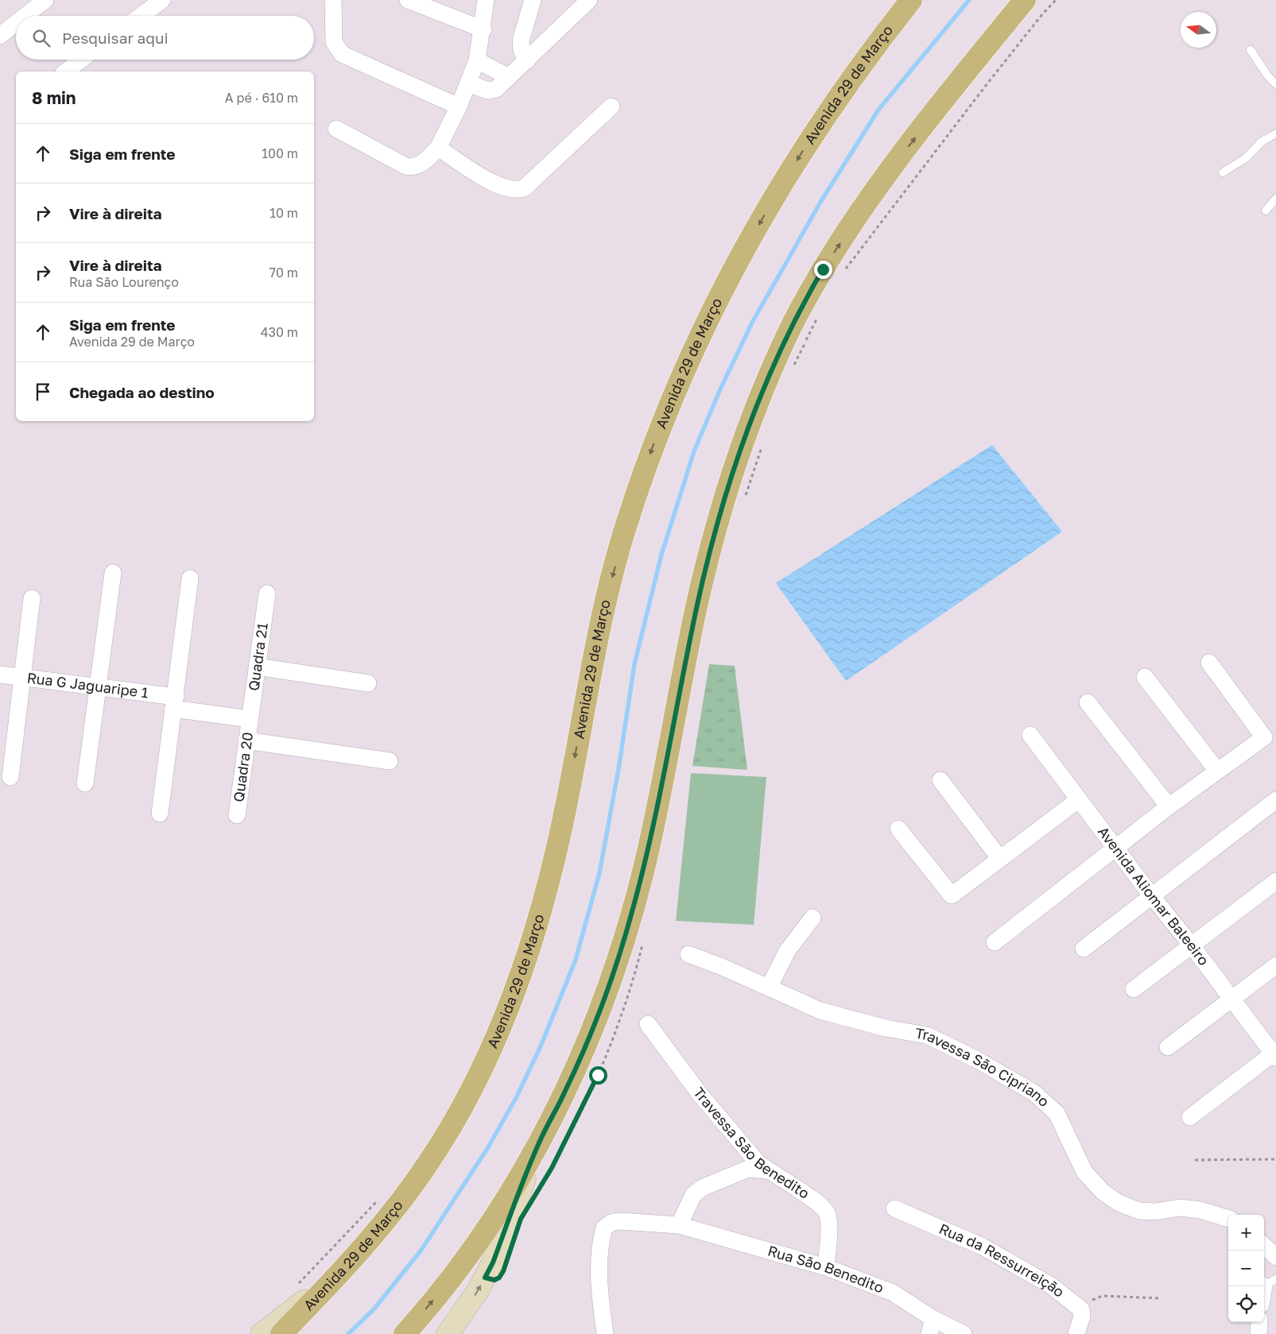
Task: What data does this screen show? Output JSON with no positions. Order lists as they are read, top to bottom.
{
  "streets": {
    "main road": ["Avenida 29 de Março"],
    "street": [
      "Quadra 21",
      "Rua G Jaguaripe 1",
      "Quadra 20",
      "Avenida Aliomar Baleeiro",
      "Travessa São Cipriano",
      "Travessa São Benedito",
      "Rua da Ressurreição",
      "Rua São Benedito"
    ]
  },
  "crossings": [
    ["Quadra 21", "Rua G Jaguaripe 1"],
    ["Quadra 21", "Quadra 20"],
    ["Rua G Jaguaripe 1", "Quadra 20"],
    ["Travessa São Benedito", "Rua São Benedito"]
  ],
  "north": "left",
  "page": {
    "search": "Pesquisar aqui",
    "heading": ["8 min", "A pé · 610 m"],
    "list": [
      ["Siga em frente", "100 m"],
      ["Vire à direita", "10 m"],
      ["Vire à direita", "Rua São Lourenço", "70 m"],
      ["Siga em frente", "Avenida 29 de Março", "430 m"],
      "Chegada ao destino"
    ],
    "map_buttons": ["+", "−"]
  }
}
